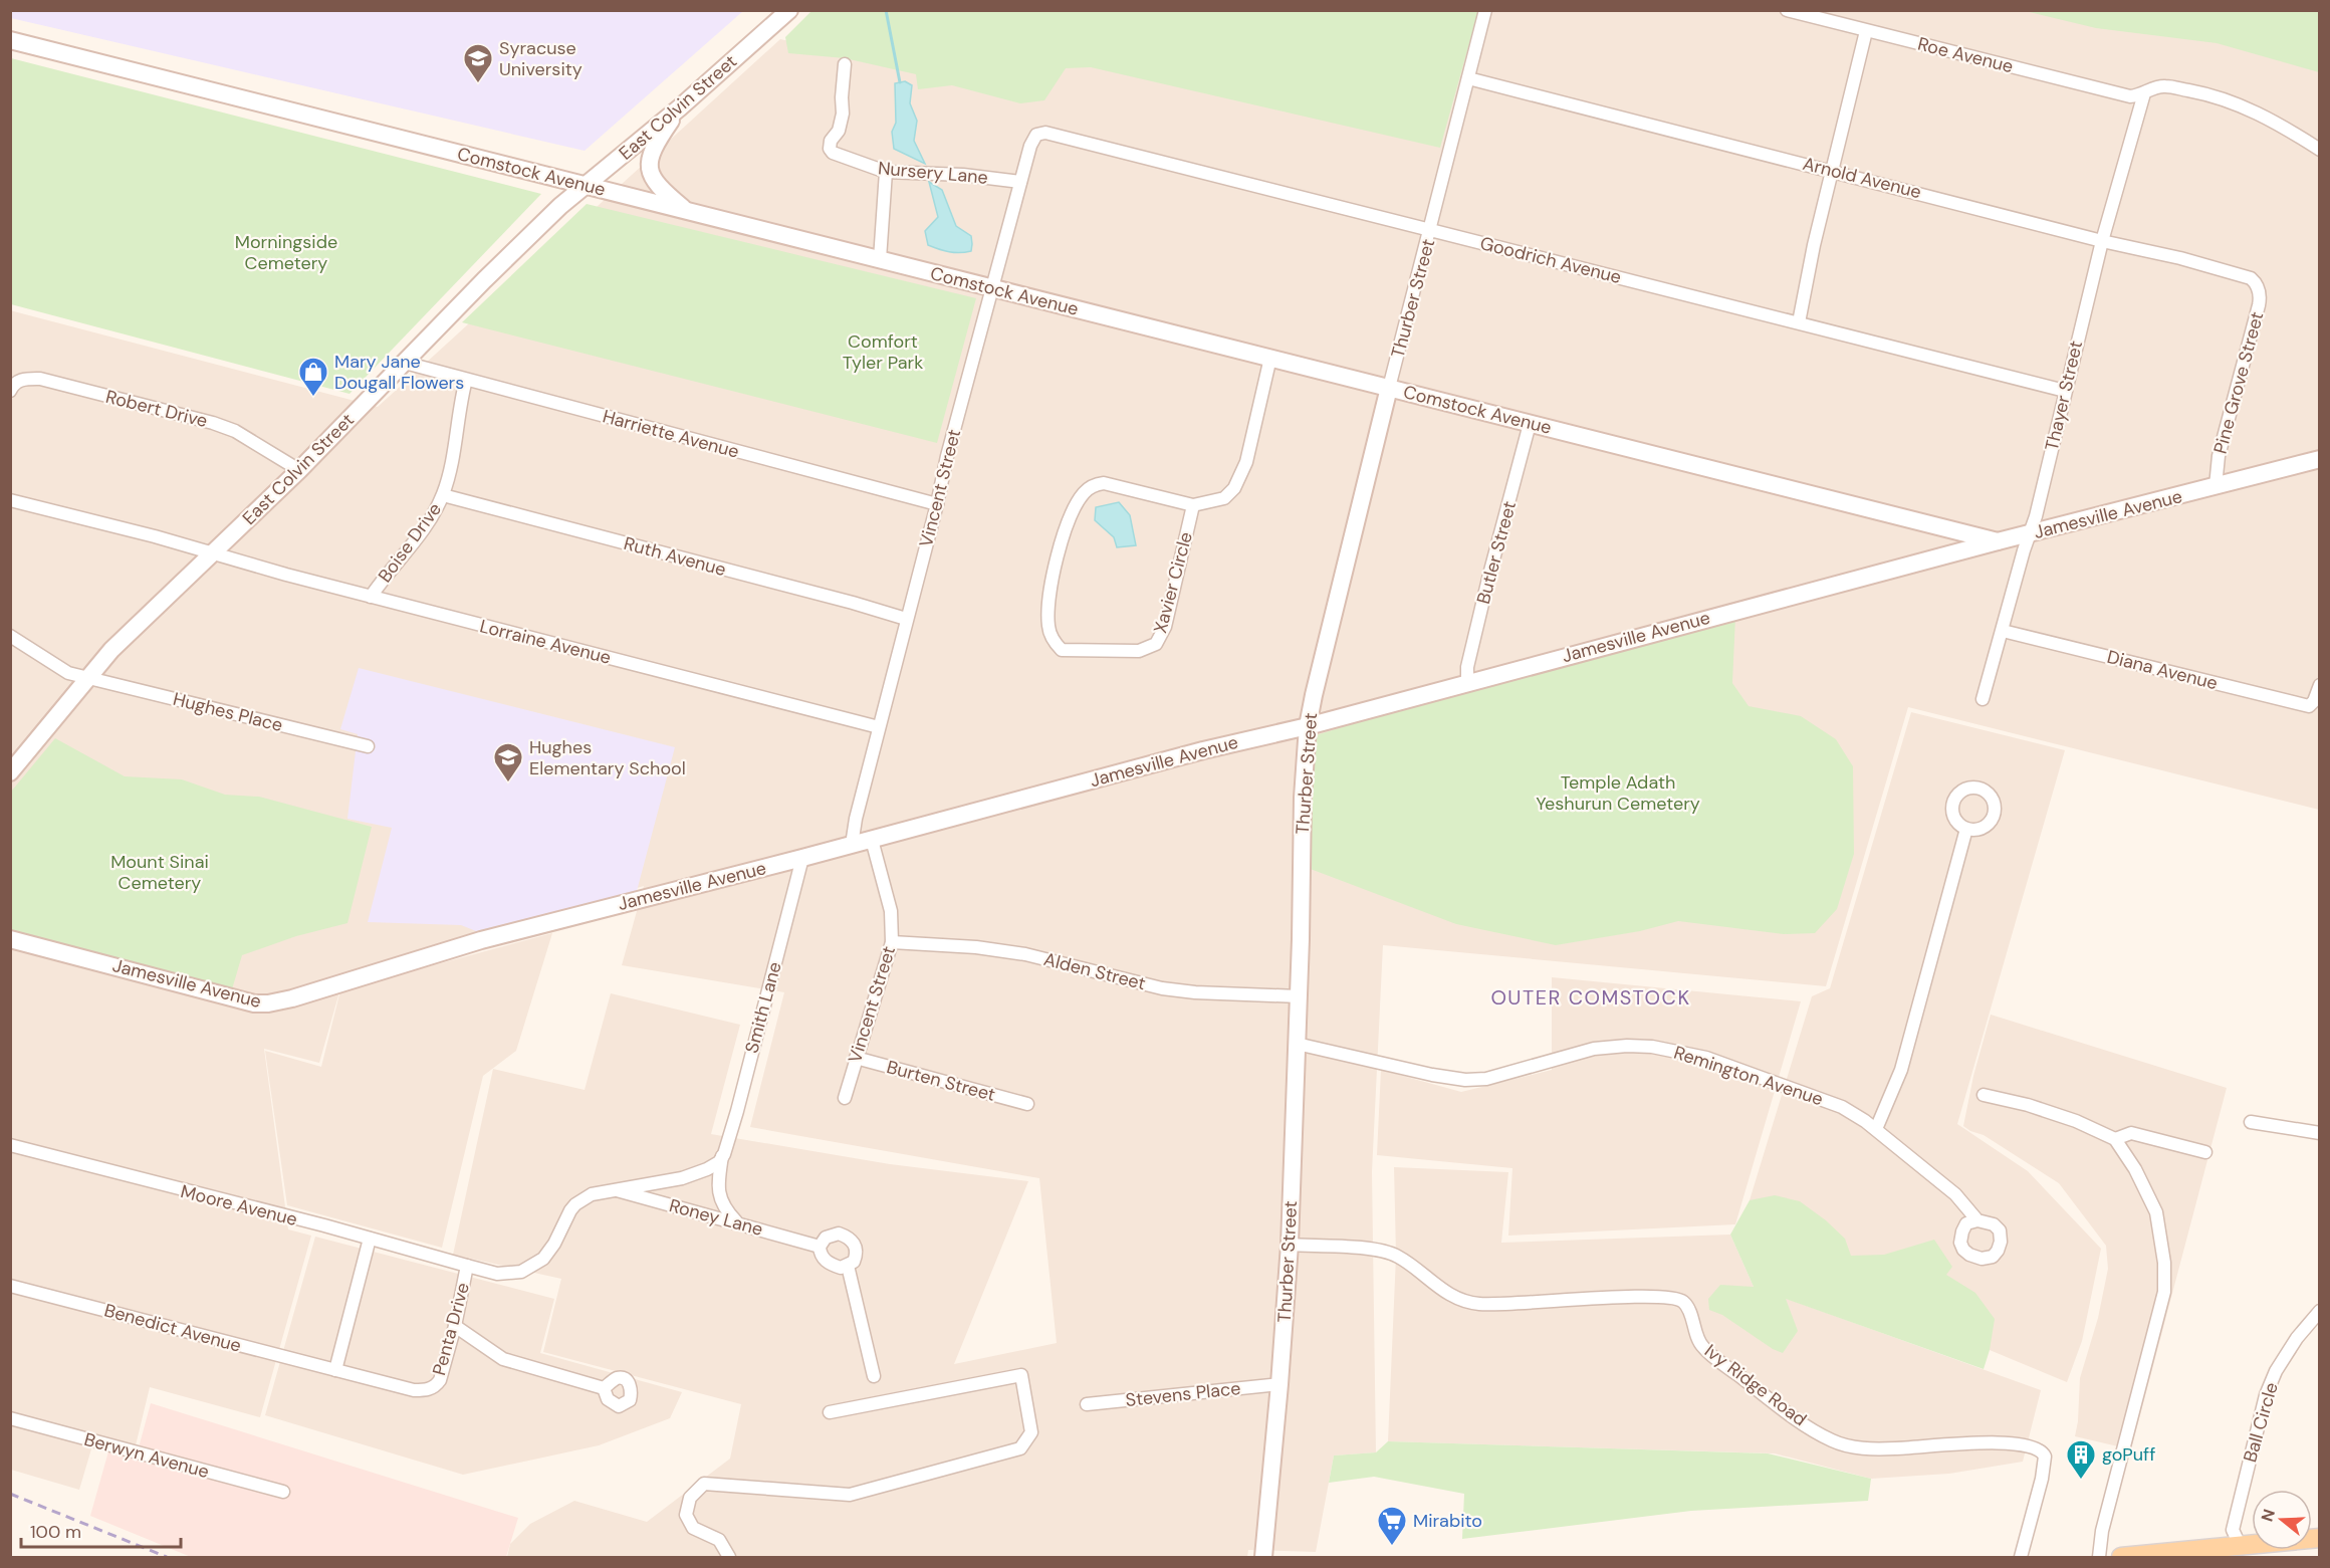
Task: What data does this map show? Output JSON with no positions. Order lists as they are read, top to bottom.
{
  "streets": {
    "street": [
      "Roe Avenue",
      "East Colvin Street",
      "Comstock Avenue",
      "Nursery Lane",
      "Arnold Avenue",
      "Goodrich Avenue",
      "Thurber Street",
      "Pine Grove Street",
      "Thayer Street",
      "Robert Drive",
      "Harriette Avenue",
      "Vincent Street",
      "Jamesville Avenue",
      "Boise Drive",
      "Butler Street",
      "Ruth Avenue",
      "Xavier Circle",
      "Lorraine Avenue",
      "Diana Avenue",
      "Hughes Place",
      "Alden Street",
      "Smith Lane",
      "Remington Avenue",
      "Burten Street",
      "Moore Avenue",
      "Roney Lane",
      "Benedict Avenue",
      "Penta Drive",
      "Ivy Ridge Road",
      "Stevens Place",
      "Ball Circle",
      "Berwyn Avenue"
    ]
  },
  "crossings": [
    ["Roe Avenue", "Thayer Street"],
    ["East Colvin Street", "Comstock Avenue"],
    ["East Colvin Street", "Robert Drive"],
    ["East Colvin Street", "Harriette Avenue"],
    ["East Colvin Street", "Lorraine Avenue"],
    ["East Colvin Street", "Hughes Place"],
    ["Comstock Avenue", "Thurber Street"],
    ["Comstock Avenue", "Vincent Street"],
    ["Comstock Avenue", "Jamesville Avenue"],
    ["Comstock Avenue", "Butler Street"],
    ["Comstock Avenue", "Xavier Circle"],
    ["Nursery Lane", "Vincent Street"],
    ["Arnold Avenue", "Thurber Street"],
    ["Arnold Avenue", "Pine Grove Street"],
    ["Arnold Avenue", "Thayer Street"],
    ["Goodrich Avenue", "Thurber Street"],
    ["Goodrich Avenue", "Thayer Street"],
    ["Goodrich Avenue", "Vincent Street"],
    ["Thurber Street", "Jamesville Avenue"],
    ["Thurber Street", "Alden Street"],
    ["Thurber Street", "Remington Avenue"],
    ["Thurber Street", "Ivy Ridge Road"],
    ["Thurber Street", "Stevens Place"],
    ["Pine Grove Street", "Jamesville Avenue"],
    ["Thayer Street", "Jamesville Avenue"],
    ["Thayer Street", "Diana Avenue"],
    ["Harriette Avenue", "Vincent Street"],
    ["Harriette Avenue", "Boise Drive"],
    ["Vincent Street", "Jamesville Avenue"],
    ["Vincent Street", "Ruth Avenue"],
    ["Vincent Street", "Lorraine Avenue"],
    ["Vincent Street", "Alden Street"],
    ["Vincent Street", "Burten Street"],
    ["Jamesville Avenue", "Butler Street"],
    ["Jamesville Avenue", "Smith Lane"],
    ["Boise Drive", "Ruth Avenue"],
    ["Boise Drive", "Lorraine Avenue"],
    ["Smith Lane", "Roney Lane"],
    ["Moore Avenue", "Penta Drive"],
    ["Benedict Avenue", "Penta Drive"]
  ],
  "districts": ["OUTER COMSTOCK"],
  "parks": [
    "Morningside Cemetery",
    "Comfort Tyler Park",
    "Temple Adath Yeshurun Cemetery",
    "Mount Sinai Cemetery"
  ],
  "places": {
    "school or university": ["Syracuse University", "Hughes Elementary School"],
    "shop": ["Mary Jane Dougall Flowers"],
    "building": ["goPuff"],
    "supermarket": ["Mirabito"]
  },
  "scale_bar": "100 m",
  "north": "left"
}
